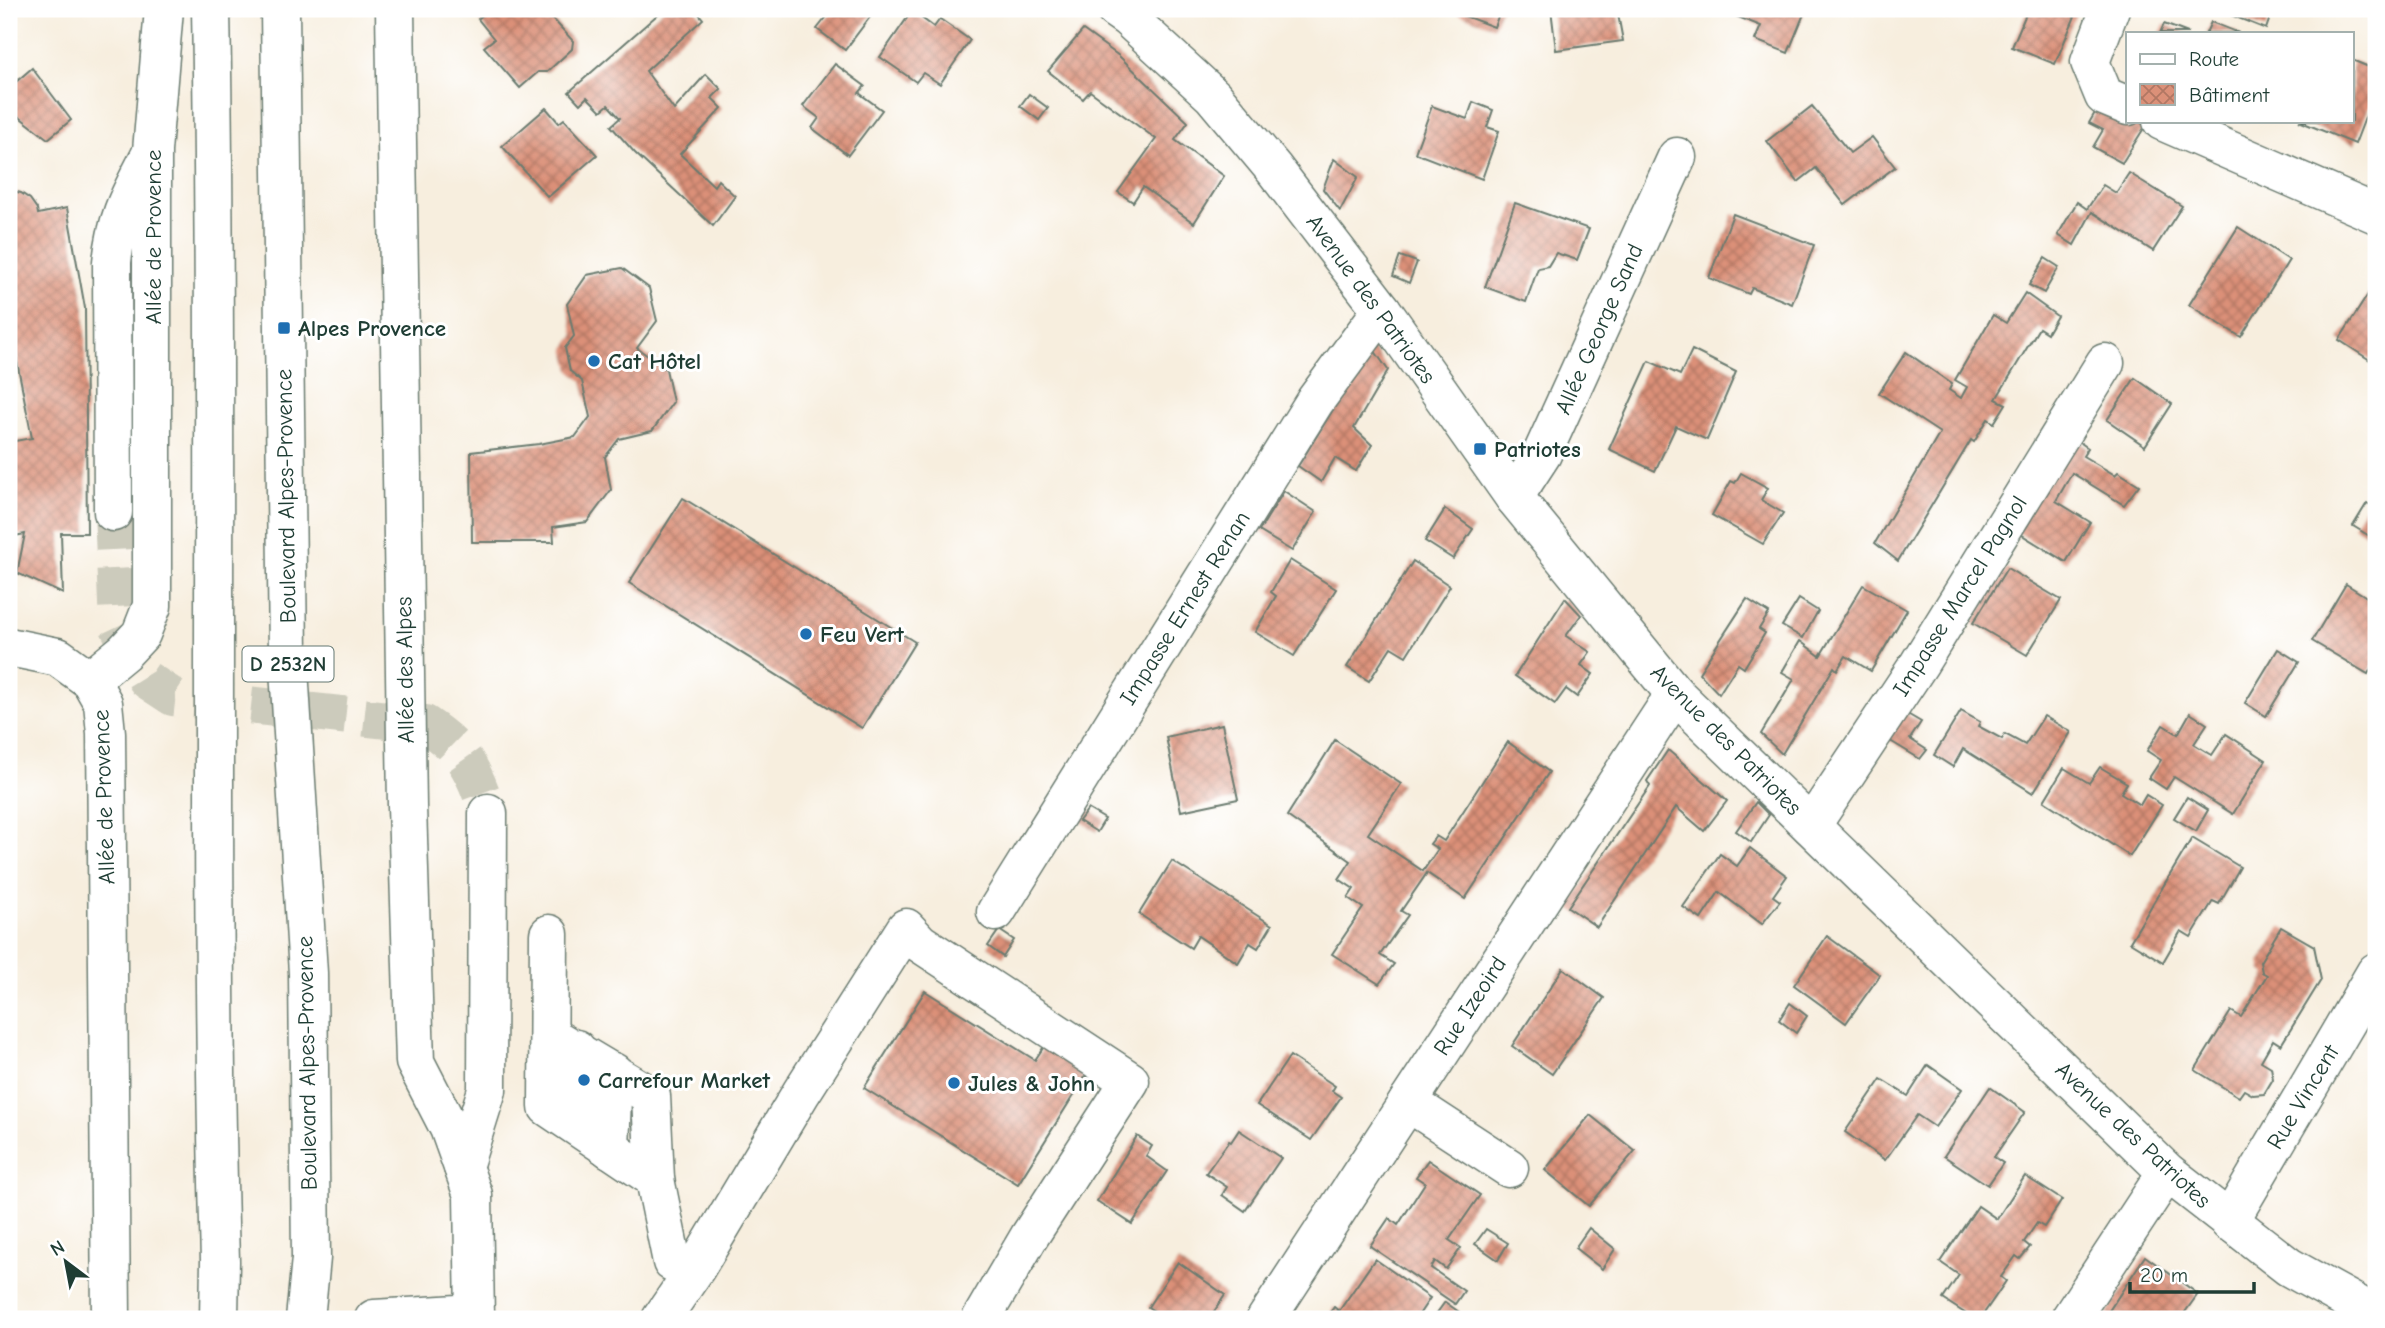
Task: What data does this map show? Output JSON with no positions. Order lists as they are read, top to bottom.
{
  "streets": {
    "street": [
      "Allée de Provence",
      "Avenue des Patriotes",
      "Allée George Sand",
      "Boulevard Alpes-Provence",
      "Impasse Marcel Pagnol",
      "Impasse Ernest Renan",
      "D 2532N",
      "Allée des Alpes",
      "Rue Izeoird",
      "Rue Vincent"
    ]
  },
  "crossings": [
    ["Avenue des Patriotes", "Allée George Sand"],
    ["Avenue des Patriotes", "Impasse Marcel Pagnol"],
    ["Avenue des Patriotes", "Impasse Ernest Renan"],
    ["Avenue des Patriotes", "Rue Izeoird"],
    ["Avenue des Patriotes", "Rue Vincent"]
  ],
  "places": {
    "transit": ["Alpes Provence", "Patriotes"],
    "other": [
      "Cat Hôtel",
      "Feu Vert",
      "Carrefour Market",
      "Jules & John"
    ]
  },
  "legend": ["Route", "Bâtiment"],
  "scale_bar": "20 m",
  "north": "top left"
}
